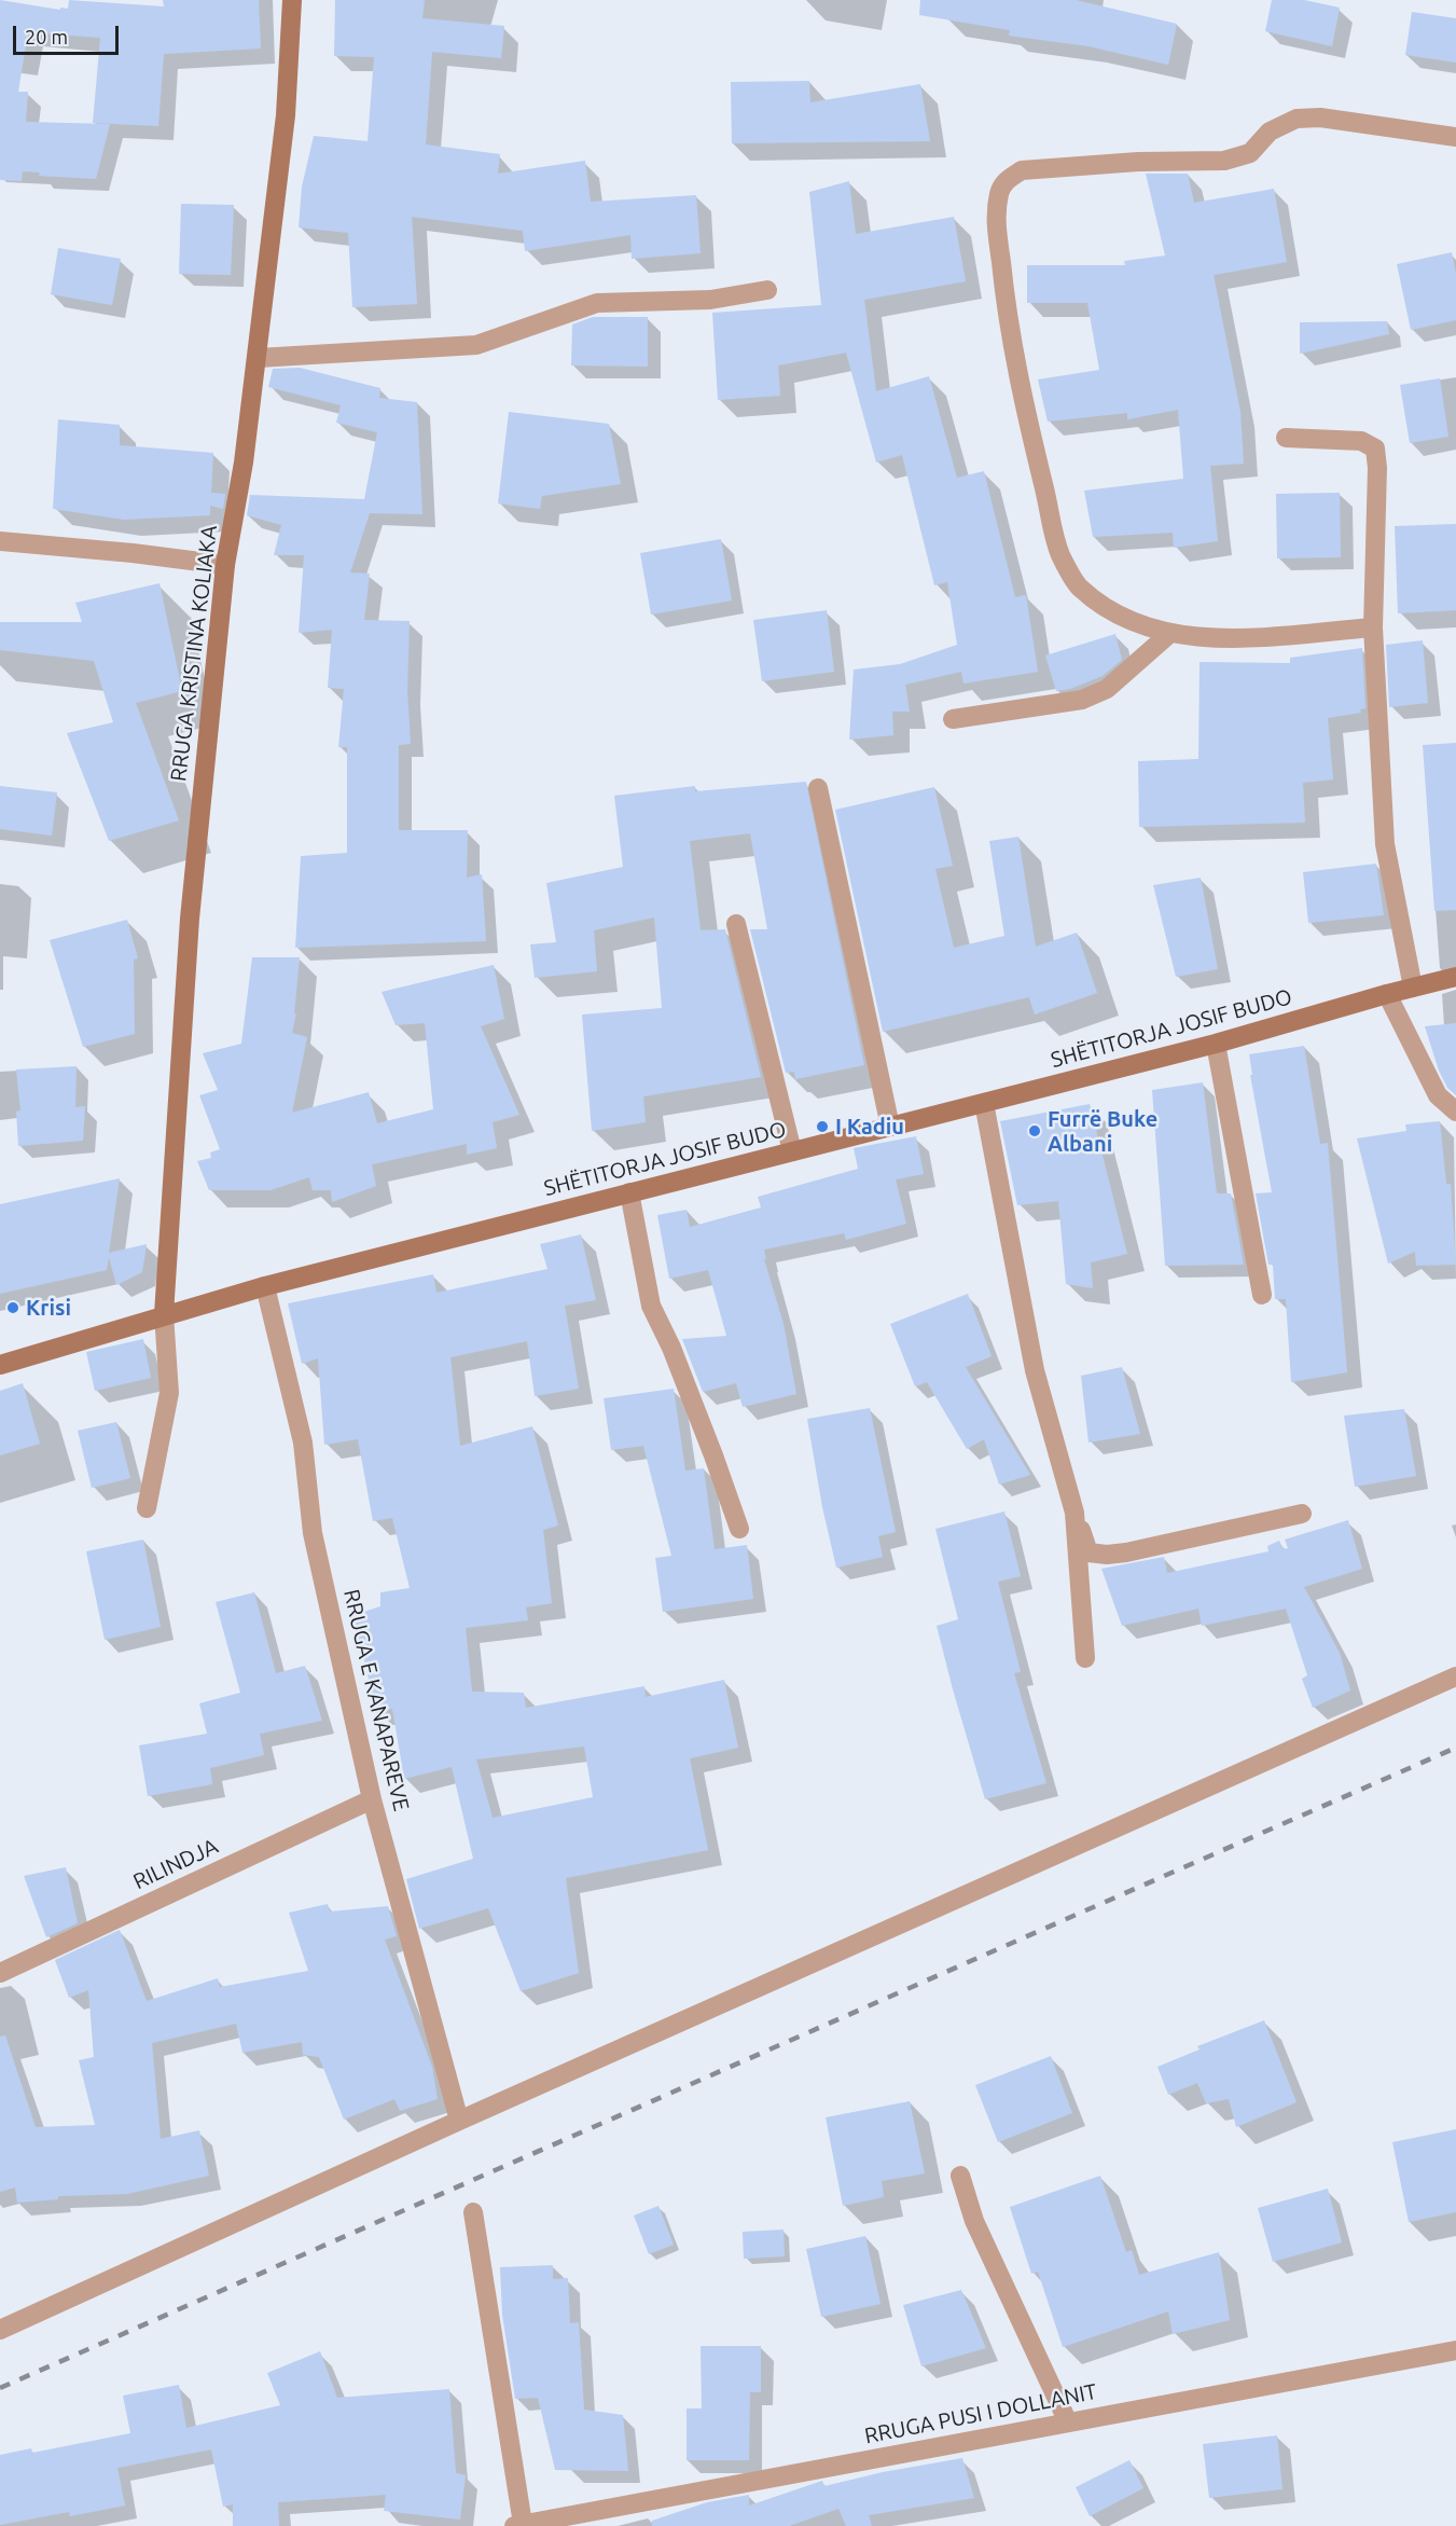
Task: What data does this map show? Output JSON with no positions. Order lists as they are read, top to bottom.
{
  "streets": {
    "main road": ["RRUGA KRISTINA KOLIAKA", "SHËTITORJA JOSIF BUDO"],
    "street": ["RRUGA E KANAPAREVE", "RILINDJA", "RRUGA PUSI I DOLLANIT"]
  },
  "crossings": [
    ["RRUGA KRISTINA KOLIAKA", "SHËTITORJA JOSIF BUDO"],
    ["SHËTITORJA JOSIF BUDO", "RRUGA E KANAPAREVE"],
    ["RRUGA E KANAPAREVE", "RILINDJA"]
  ],
  "places": ["I Kadiu", "Furrë Buke Albani", "Krisi"],
  "scale_bar": "20 m"
}
